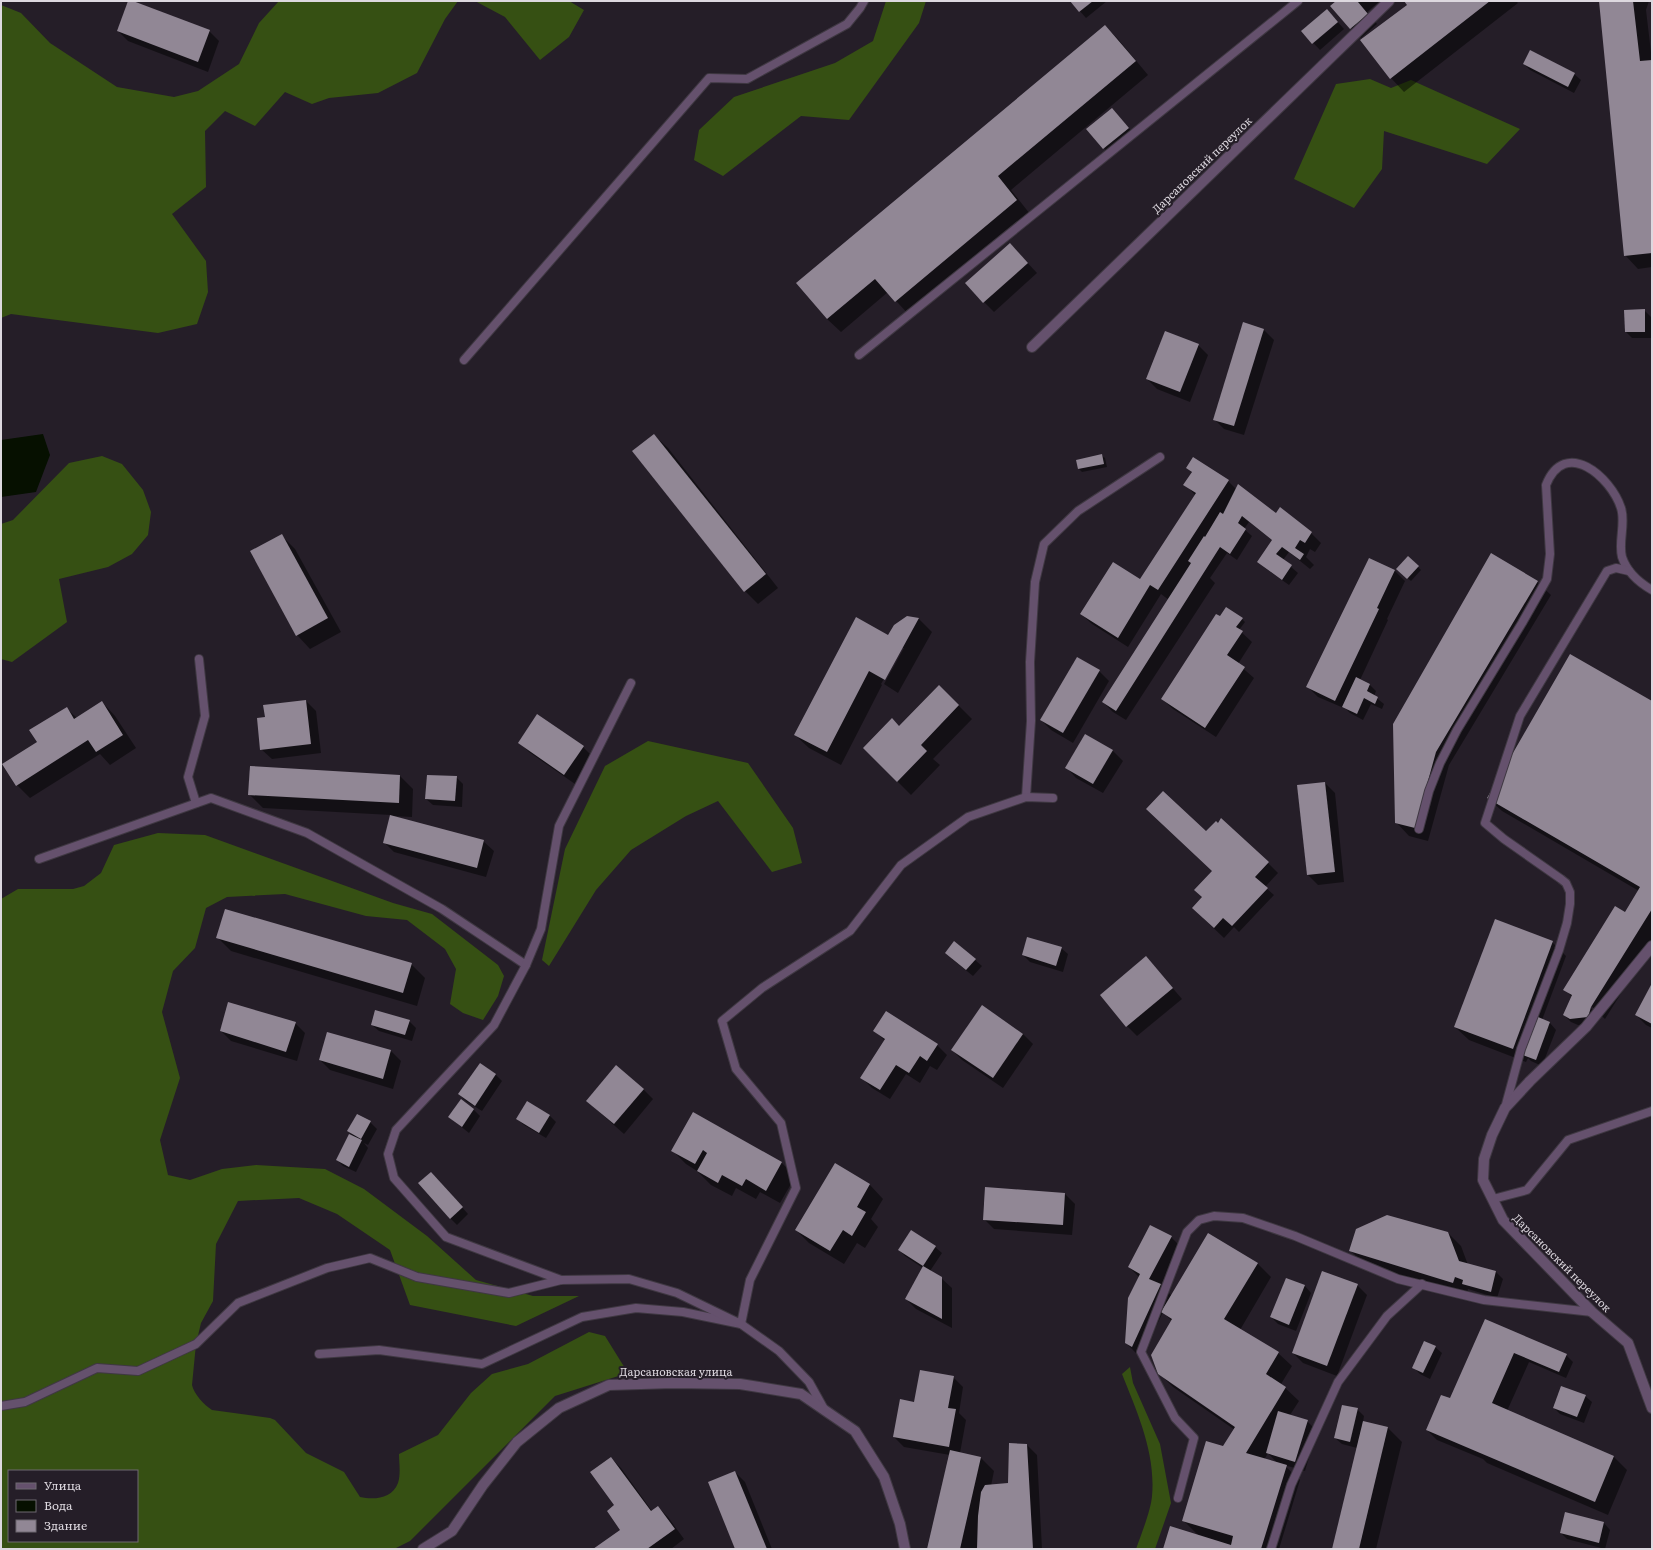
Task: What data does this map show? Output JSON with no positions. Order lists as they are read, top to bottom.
{
  "streets": {
    "street": ["Дарсановский переулок", "Дарсановская улица"]
  },
  "legend": ["Улица", "Вода", "Здание"]
}
